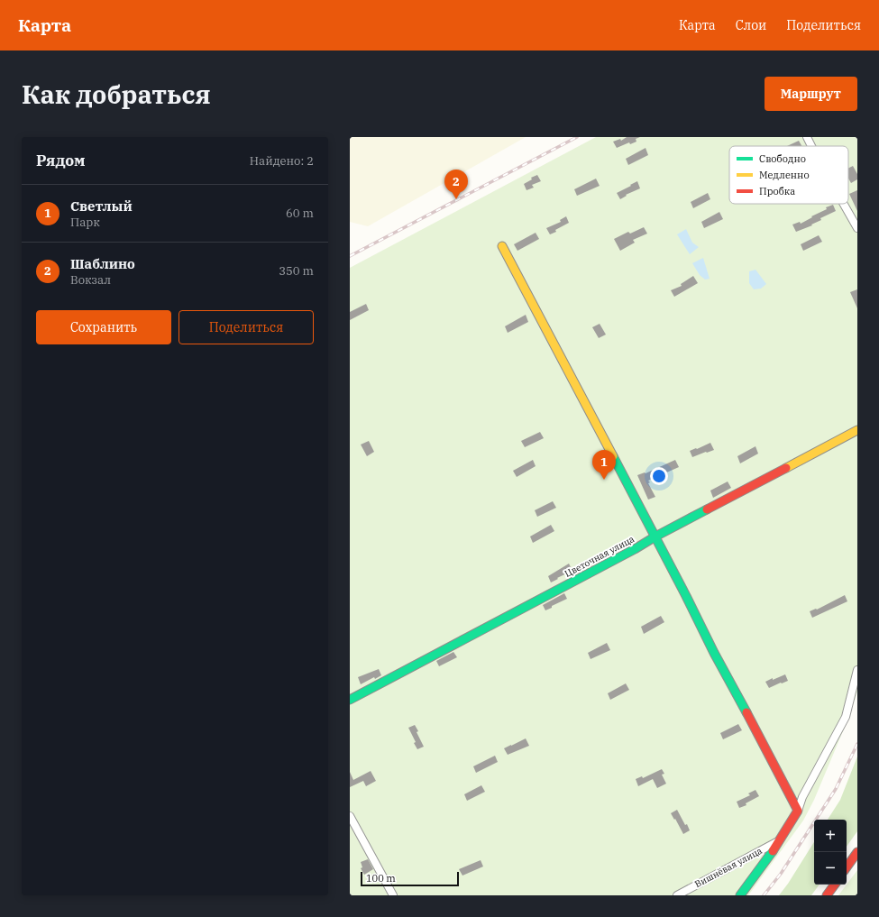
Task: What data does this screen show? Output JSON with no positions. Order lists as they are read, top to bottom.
{
  "streets": {
    "street": ["Цветочная улица", "Вишнёвая улица"]
  },
  "legend": ["Свободно", "Медленно", "Пробка"],
  "scale_bar": "100 m",
  "page": {
    "header": "Карта",
    "nav": ["Карта", "Слои", "Поделиться"],
    "buttons": [
      "Маршрут",
      ["Сохранить", "Поделиться"]
    ],
    "title": "Как добраться",
    "heading": ["Рядом", "Найдено: 2"],
    "pins": ["2", "1"],
    "list": [
      {
        "mark": "1",
        "name": "Светлый",
        "note": "Парк",
        "value": "60 m"
      },
      {
        "mark": "2",
        "name": "Шаблино",
        "note": "Вокзал",
        "value": "350 m"
      }
    ],
    "map_buttons": ["+", "−"],
    "scale": "100 m"
  }
}
